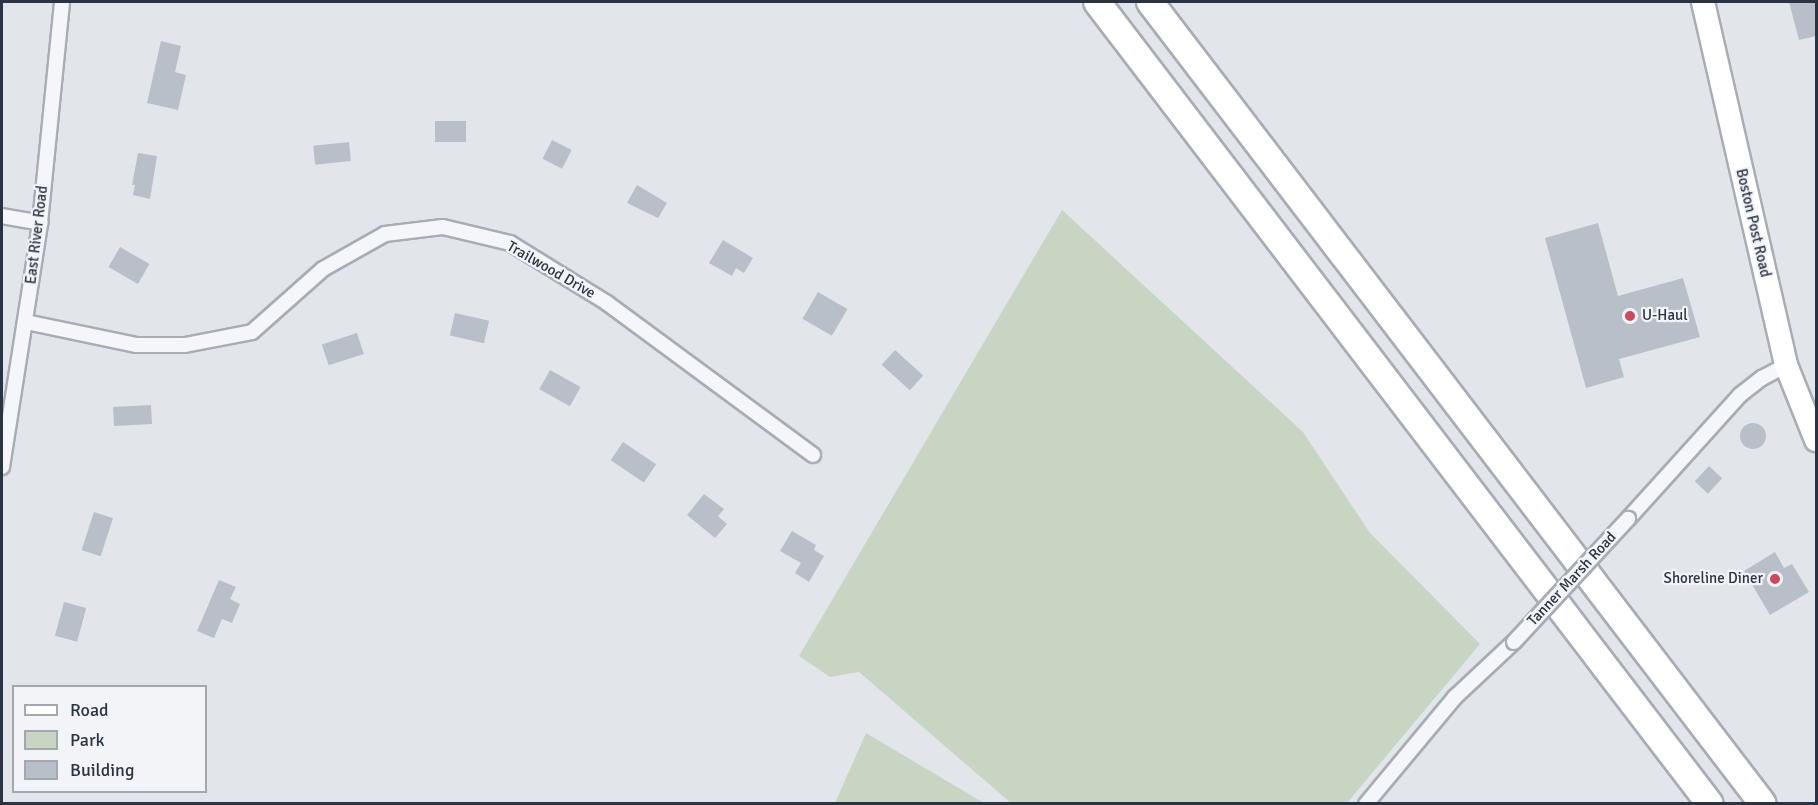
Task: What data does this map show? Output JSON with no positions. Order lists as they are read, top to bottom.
{
  "streets": {
    "main road": ["Boston Post Road"],
    "street": ["East River Road", "Trailwood Drive", "Tanner Marsh Road"]
  },
  "crossings": [
    ["Boston Post Road", "Tanner Marsh Road"],
    ["East River Road", "Trailwood Drive"]
  ],
  "places": ["U-Haul", "Shoreline Diner"],
  "legend": ["Road", "Park", "Building"]
}
